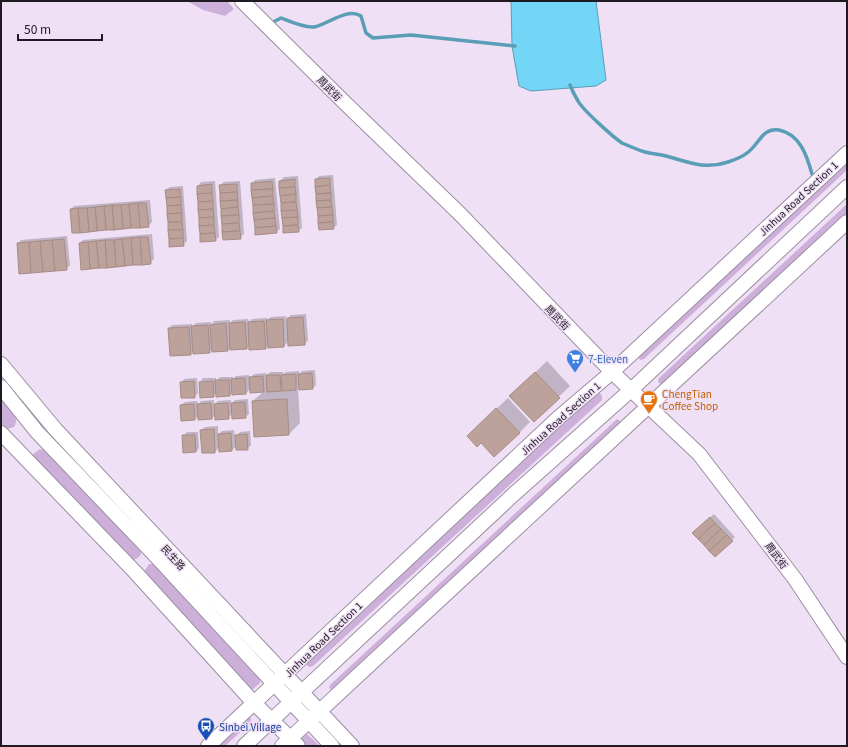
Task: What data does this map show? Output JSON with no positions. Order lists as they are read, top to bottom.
{
  "streets": {
    "street": ["周武街", "Jinhua Road Section 1", "民生路"]
  },
  "crossings": [
    ["周武街", "Jinhua Road Section 1"],
    ["Jinhua Road Section 1", "民生路"]
  ],
  "places": {
    "supermarket": ["7-Eleven"],
    "cafe": ["ChengTian Coffee Shop"],
    "bus stop": ["Sinbei Village"]
  },
  "scale_bar": "50 m"
}
